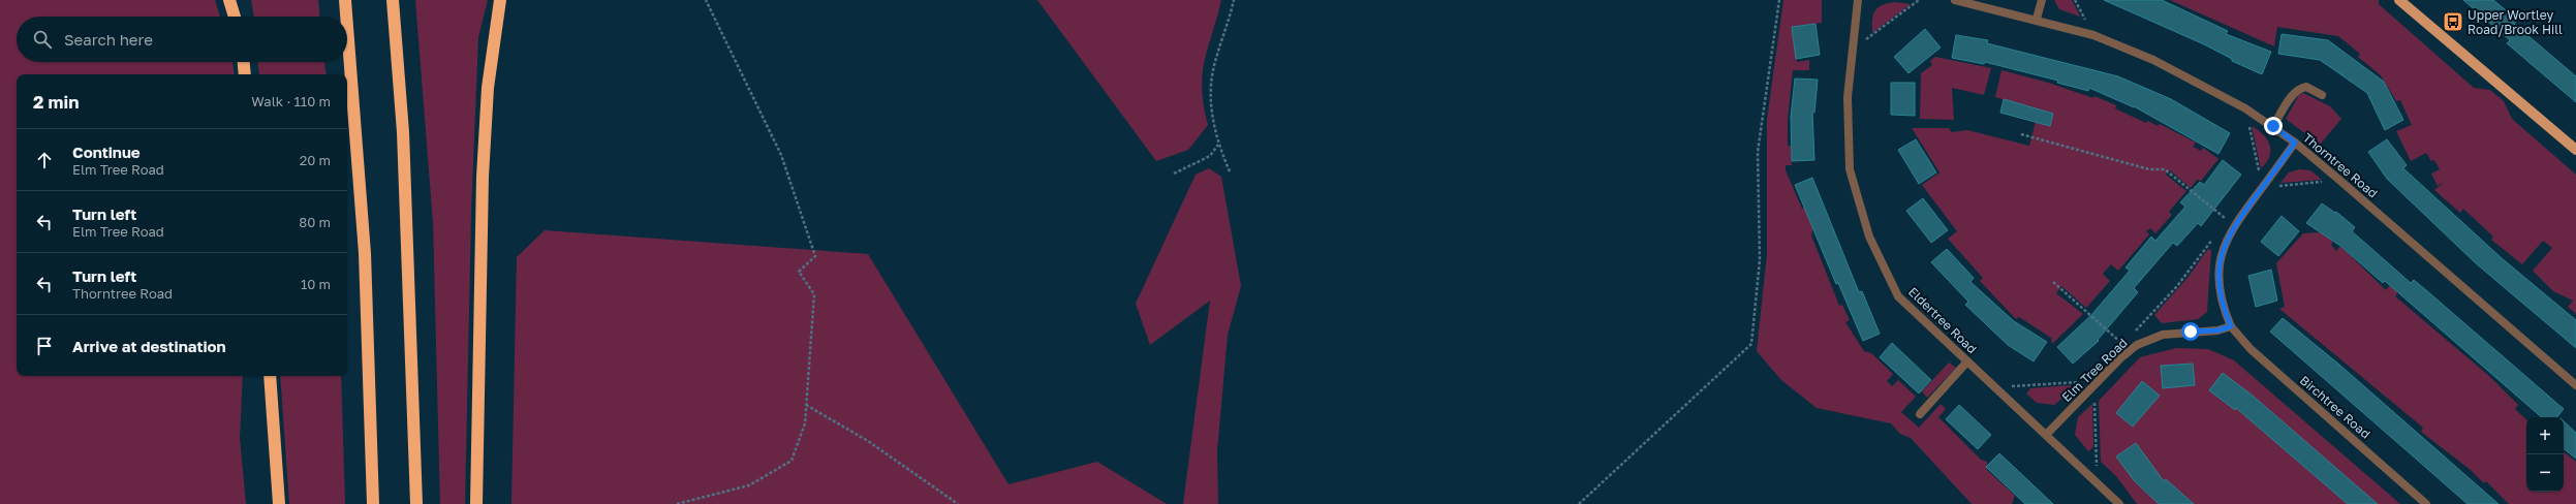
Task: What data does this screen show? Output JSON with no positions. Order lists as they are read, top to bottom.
{
  "streets": {
    "street": [
      "Thorntree Road",
      "Eldertree Road",
      "Elm Tree Road",
      "Birchtree Road"
    ]
  },
  "crossings": [
    ["Eldertree Road", "Elm Tree Road"],
    ["Elm Tree Road", "Birchtree Road"]
  ],
  "places": {
    "bus stop": ["Upper Wortley Road/Brook Hill"]
  },
  "page": {
    "search": "Search here",
    "heading": ["2 min", "Walk · 110 m"],
    "list": [
      ["Continue", "Elm Tree Road", "20 m"],
      ["Turn left", "Elm Tree Road", "80 m"],
      ["Turn left", "Thorntree Road", "10 m"],
      "Arrive at destination"
    ],
    "map_buttons": ["+", "−"]
  }
}
